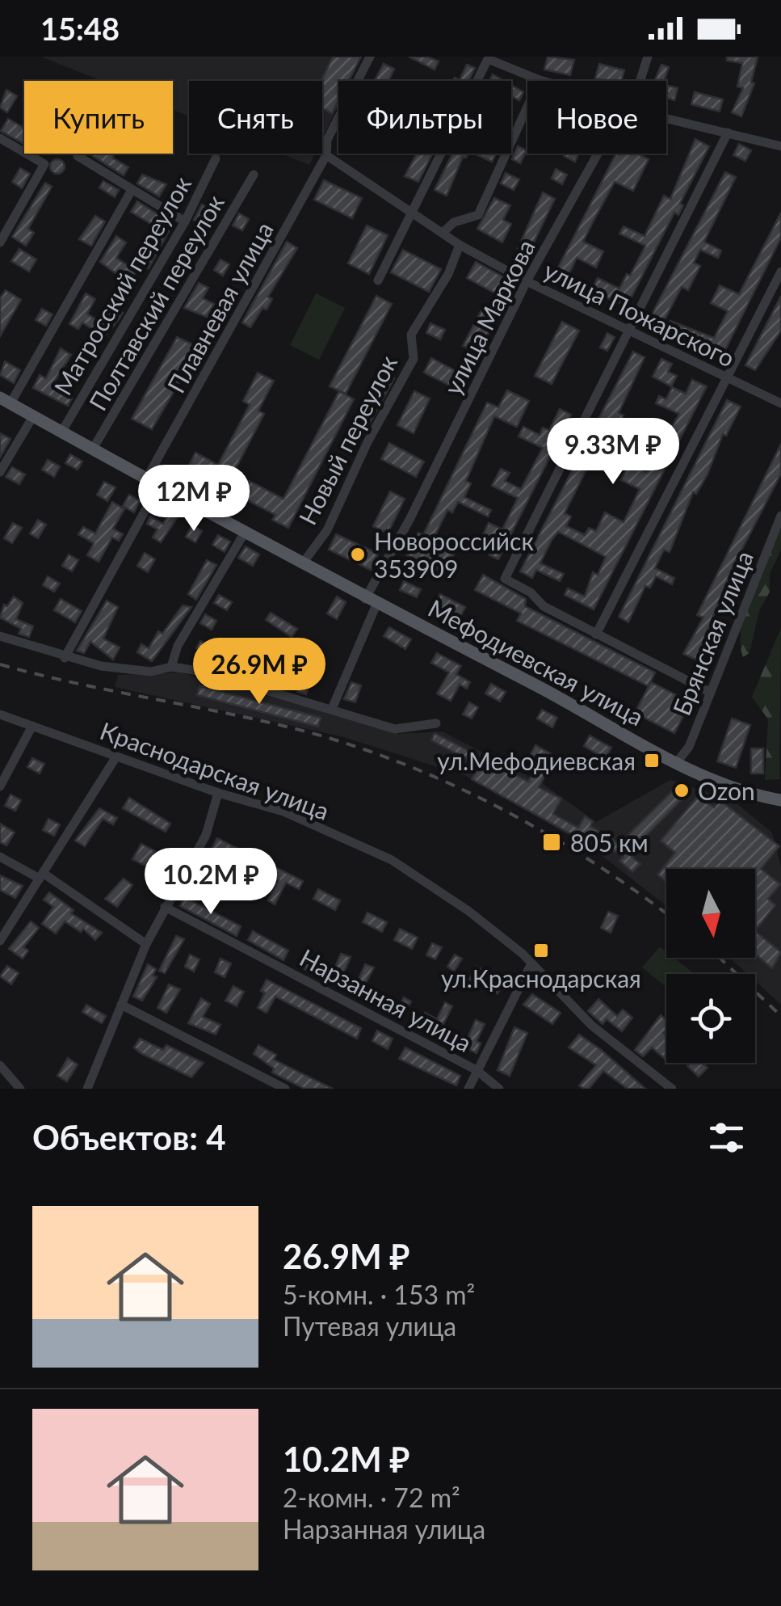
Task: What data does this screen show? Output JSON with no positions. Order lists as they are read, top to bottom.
{
  "streets": {
    "main road": ["Мефодиевская улица"],
    "street": [
      "Матросский переулок",
      "Полтавский переулок",
      "Плавневая улица",
      "улица Пожарского",
      "улица Маркова",
      "Новый переулок",
      "Брянская улица",
      "Краснодарская улица",
      "Нарзанная улица"
    ]
  },
  "crossings": [
    ["Матросский переулок", "Мефодиевская улица"],
    ["Полтавский переулок", "Мефодиевская улица"],
    ["Плавневая улица", "улица Пожарского"],
    ["Плавневая улица", "Мефодиевская улица"],
    ["улица Пожарского", "улица Маркова"],
    ["улица Пожарского", "Новый переулок"],
    ["улица Маркова", "Мефодиевская улица"],
    ["Новый переулок", "Мефодиевская улица"],
    ["Брянская улица", "Мефодиевская улица"]
  ],
  "places": {
    "other": ["Новороссийск 353909", "Ozon"],
    "transit": ["ул.Мефодиевская", "805 км", "ул.Краснодарская"]
  },
  "north": "bottom",
  "page": {
    "status": "15:48",
    "chip": [
      "Купить",
      "Снять",
      "Фильтры",
      "Новое"
    ],
    "price": [
      "9.33M ₽",
      "12M ₽",
      "26.9M ₽",
      "10.2M ₽"
    ],
    "heading": "Объектов: 4",
    "list": [
      {
        "name": "26.9M ₽",
        "note": "5-комн. · 153 m² · Путевая улица"
      },
      {
        "name": "10.2M ₽",
        "note": "2-комн. · 72 m² · Нарзанная улица"
      }
    ]
  }
}
